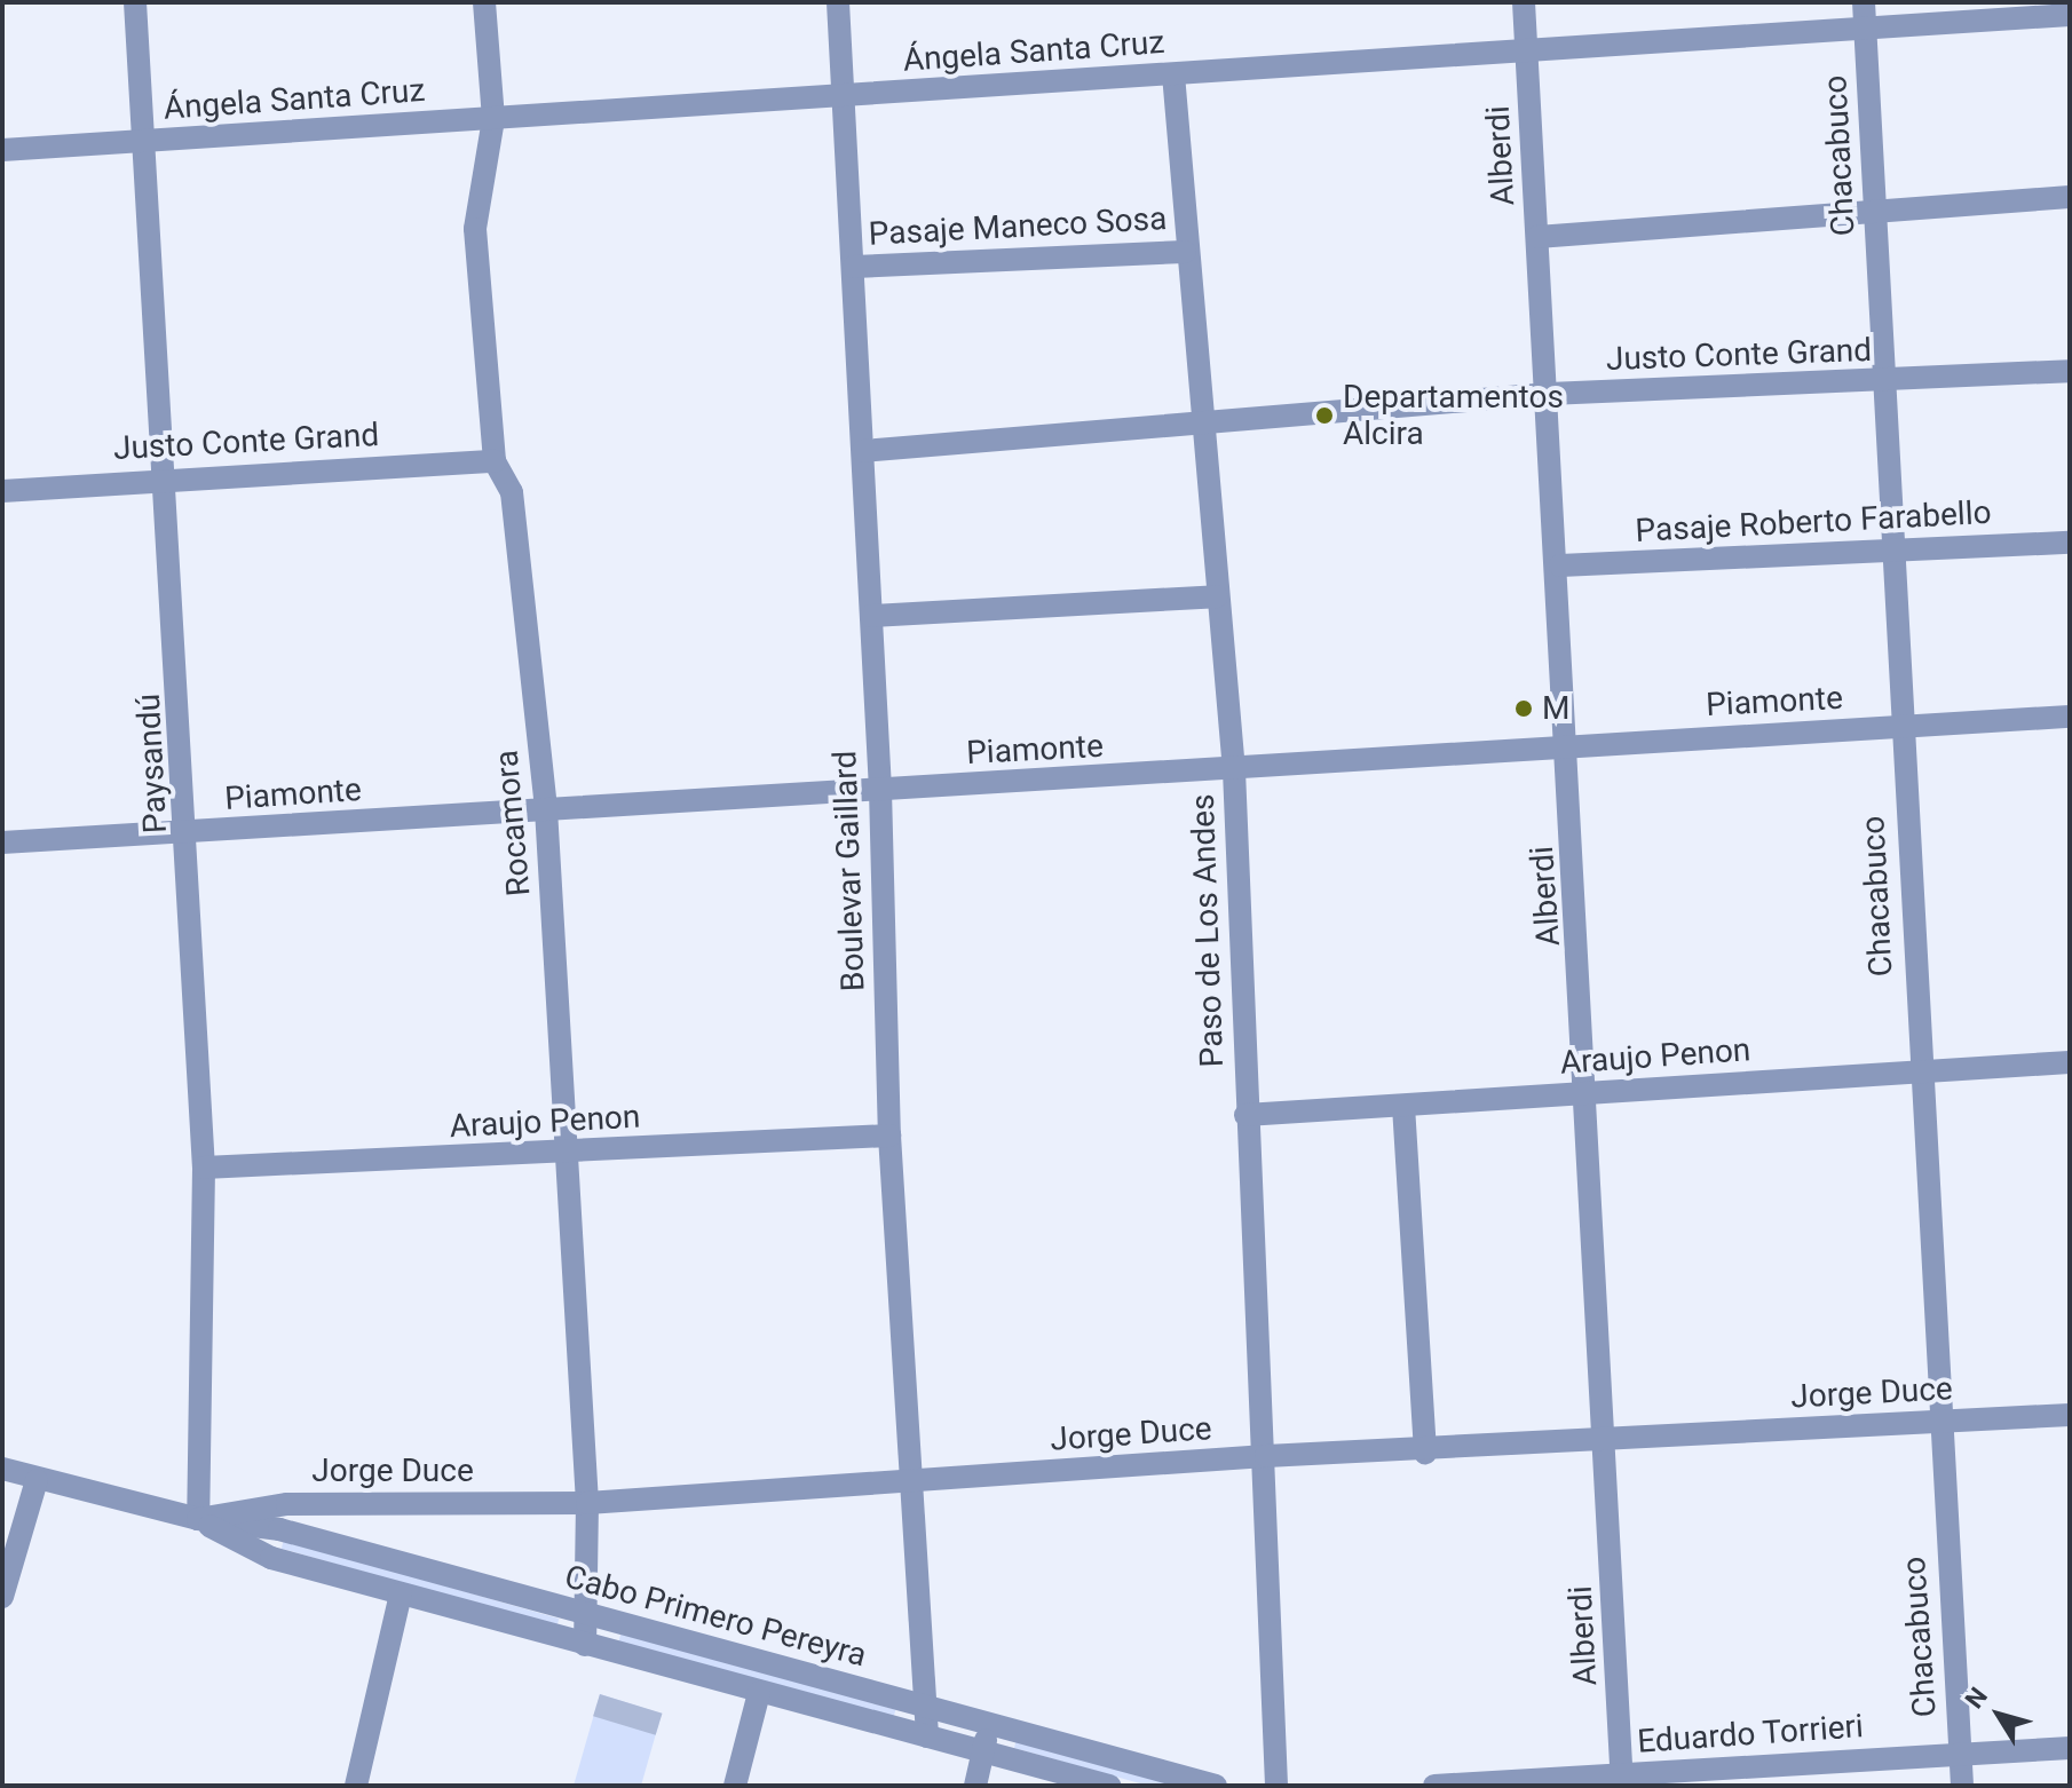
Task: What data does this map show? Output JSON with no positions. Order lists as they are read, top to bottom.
{
  "streets": {
    "street": [
      "Ángela Santa Cruz",
      "Alberdi",
      "Chacabuco",
      "Pasaje Maneco Sosa",
      "Justo Conte Grand",
      "Pasaje Roberto Farabello",
      "Piamonte",
      "Paysandú",
      "Rocamora",
      "Boulevar Gaillard",
      "Paso de Los Andes",
      "Araujo Penon",
      "Jorge Duce",
      "Cabo Primero Pereyra",
      "Eduardo Torrieri"
    ]
  },
  "crossings": [
    ["Ángela Santa Cruz", "Alberdi"],
    ["Ángela Santa Cruz", "Chacabuco"],
    ["Ángela Santa Cruz", "Paysandú"],
    ["Ángela Santa Cruz", "Rocamora"],
    ["Ángela Santa Cruz", "Boulevar Gaillard"],
    ["Ángela Santa Cruz", "Paso de Los Andes"],
    ["Alberdi", "Justo Conte Grand"],
    ["Alberdi", "Pasaje Roberto Farabello"],
    ["Alberdi", "Piamonte"],
    ["Alberdi", "Araujo Penon"],
    ["Alberdi", "Jorge Duce"],
    ["Alberdi", "Eduardo Torrieri"],
    ["Chacabuco", "Justo Conte Grand"],
    ["Chacabuco", "Pasaje Roberto Farabello"],
    ["Chacabuco", "Piamonte"],
    ["Chacabuco", "Araujo Penon"],
    ["Chacabuco", "Jorge Duce"],
    ["Chacabuco", "Eduardo Torrieri"],
    ["Pasaje Maneco Sosa", "Boulevar Gaillard"],
    ["Pasaje Maneco Sosa", "Paso de Los Andes"],
    ["Justo Conte Grand", "Paysandú"],
    ["Justo Conte Grand", "Rocamora"],
    ["Justo Conte Grand", "Boulevar Gaillard"],
    ["Justo Conte Grand", "Paso de Los Andes"],
    ["Piamonte", "Paysandú"],
    ["Piamonte", "Rocamora"],
    ["Piamonte", "Boulevar Gaillard"],
    ["Piamonte", "Paso de Los Andes"],
    ["Paysandú", "Araujo Penon"],
    ["Paysandú", "Jorge Duce"],
    ["Paysandú", "Cabo Primero Pereyra"],
    ["Rocamora", "Araujo Penon"],
    ["Rocamora", "Jorge Duce"],
    ["Rocamora", "Cabo Primero Pereyra"],
    ["Boulevar Gaillard", "Araujo Penon"],
    ["Boulevar Gaillard", "Jorge Duce"],
    ["Boulevar Gaillard", "Cabo Primero Pereyra"],
    ["Paso de Los Andes", "Araujo Penon"],
    ["Paso de Los Andes", "Jorge Duce"],
    ["Jorge Duce", "Cabo Primero Pereyra"]
  ],
  "places": ["Departamentos Alcira", "M"],
  "north": "top left"
}
